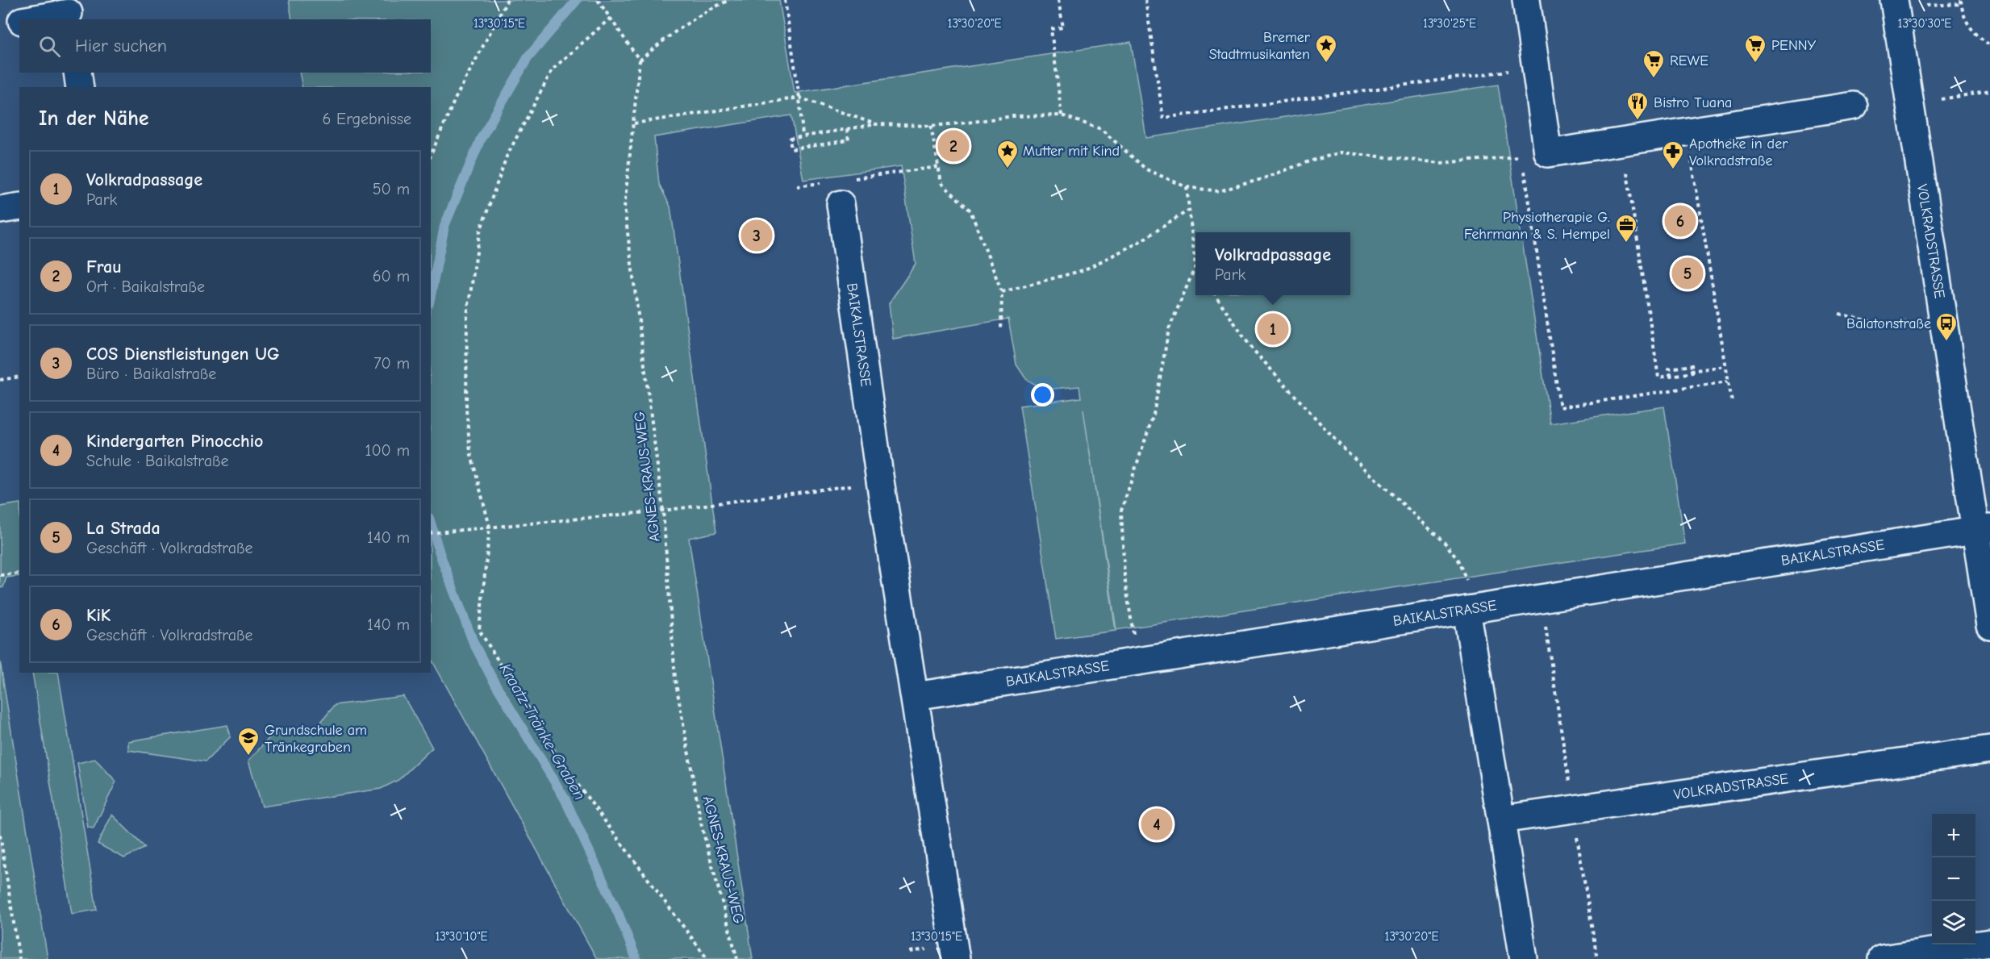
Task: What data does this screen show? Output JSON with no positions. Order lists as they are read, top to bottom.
{
  "streets": {
    "street": ["VOLKRADSTRASSE", "BAIKALSTRASSE"],
    "path": ["AGNES-KRAUS-WEG"]
  },
  "crossings": [
    ["VOLKRADSTRASSE", "BAIKALSTRASSE"]
  ],
  "water": ["Kraatz-Tränke-Graben"],
  "places": {
    "place": ["Bremer Stadtmusikanten", "Mutter mit Kind"],
    "supermarket": ["PENNY", "REWE"],
    "restaurant": ["Bistro Tuana"],
    "pharmacy": ["Apotheke in der Volkradstraße"],
    "office": ["Physiotherapie G. Fehrmann & S. Hempel"],
    "bus stop": ["Balatonstraße"],
    "school or university": ["Grundschule am Tränkegraben"]
  },
  "page": {
    "search": "Hier suchen",
    "heading": ["In der Nähe", "6 Ergebnisse"],
    "pins": [
      "2",
      "6",
      "3",
      "5",
      "1",
      "4"
    ],
    "list": [
      {
        "mark": "1",
        "name": "Volkradpassage",
        "note": "Park",
        "value": "50 m"
      },
      {
        "mark": "2",
        "name": "Frau",
        "note": "Ort · Baikalstraße",
        "value": "60 m"
      },
      {
        "mark": "3",
        "name": "COS Dienstleistungen UG",
        "note": "Büro · Baikalstraße",
        "value": "70 m"
      },
      {
        "mark": "4",
        "name": "Kindergarten Pinocchio",
        "note": "Schule · Baikalstraße",
        "value": "100 m"
      },
      {
        "mark": "5",
        "name": "La Strada",
        "note": "Geschäft · Volkradstraße",
        "value": "140 m"
      },
      {
        "mark": "6",
        "name": "KiK",
        "note": "Geschäft · Volkradstraße",
        "value": "140 m"
      }
    ],
    "popup": ["Volkradpassage", "Park"],
    "map_buttons": ["+", "−"]
  },
  "coordinates": [
    "13°30'15\"E",
    "13°30'20\"E",
    "13°30'25\"E",
    "13°30'30\"E",
    "13°30'10\"E"
  ]
}
